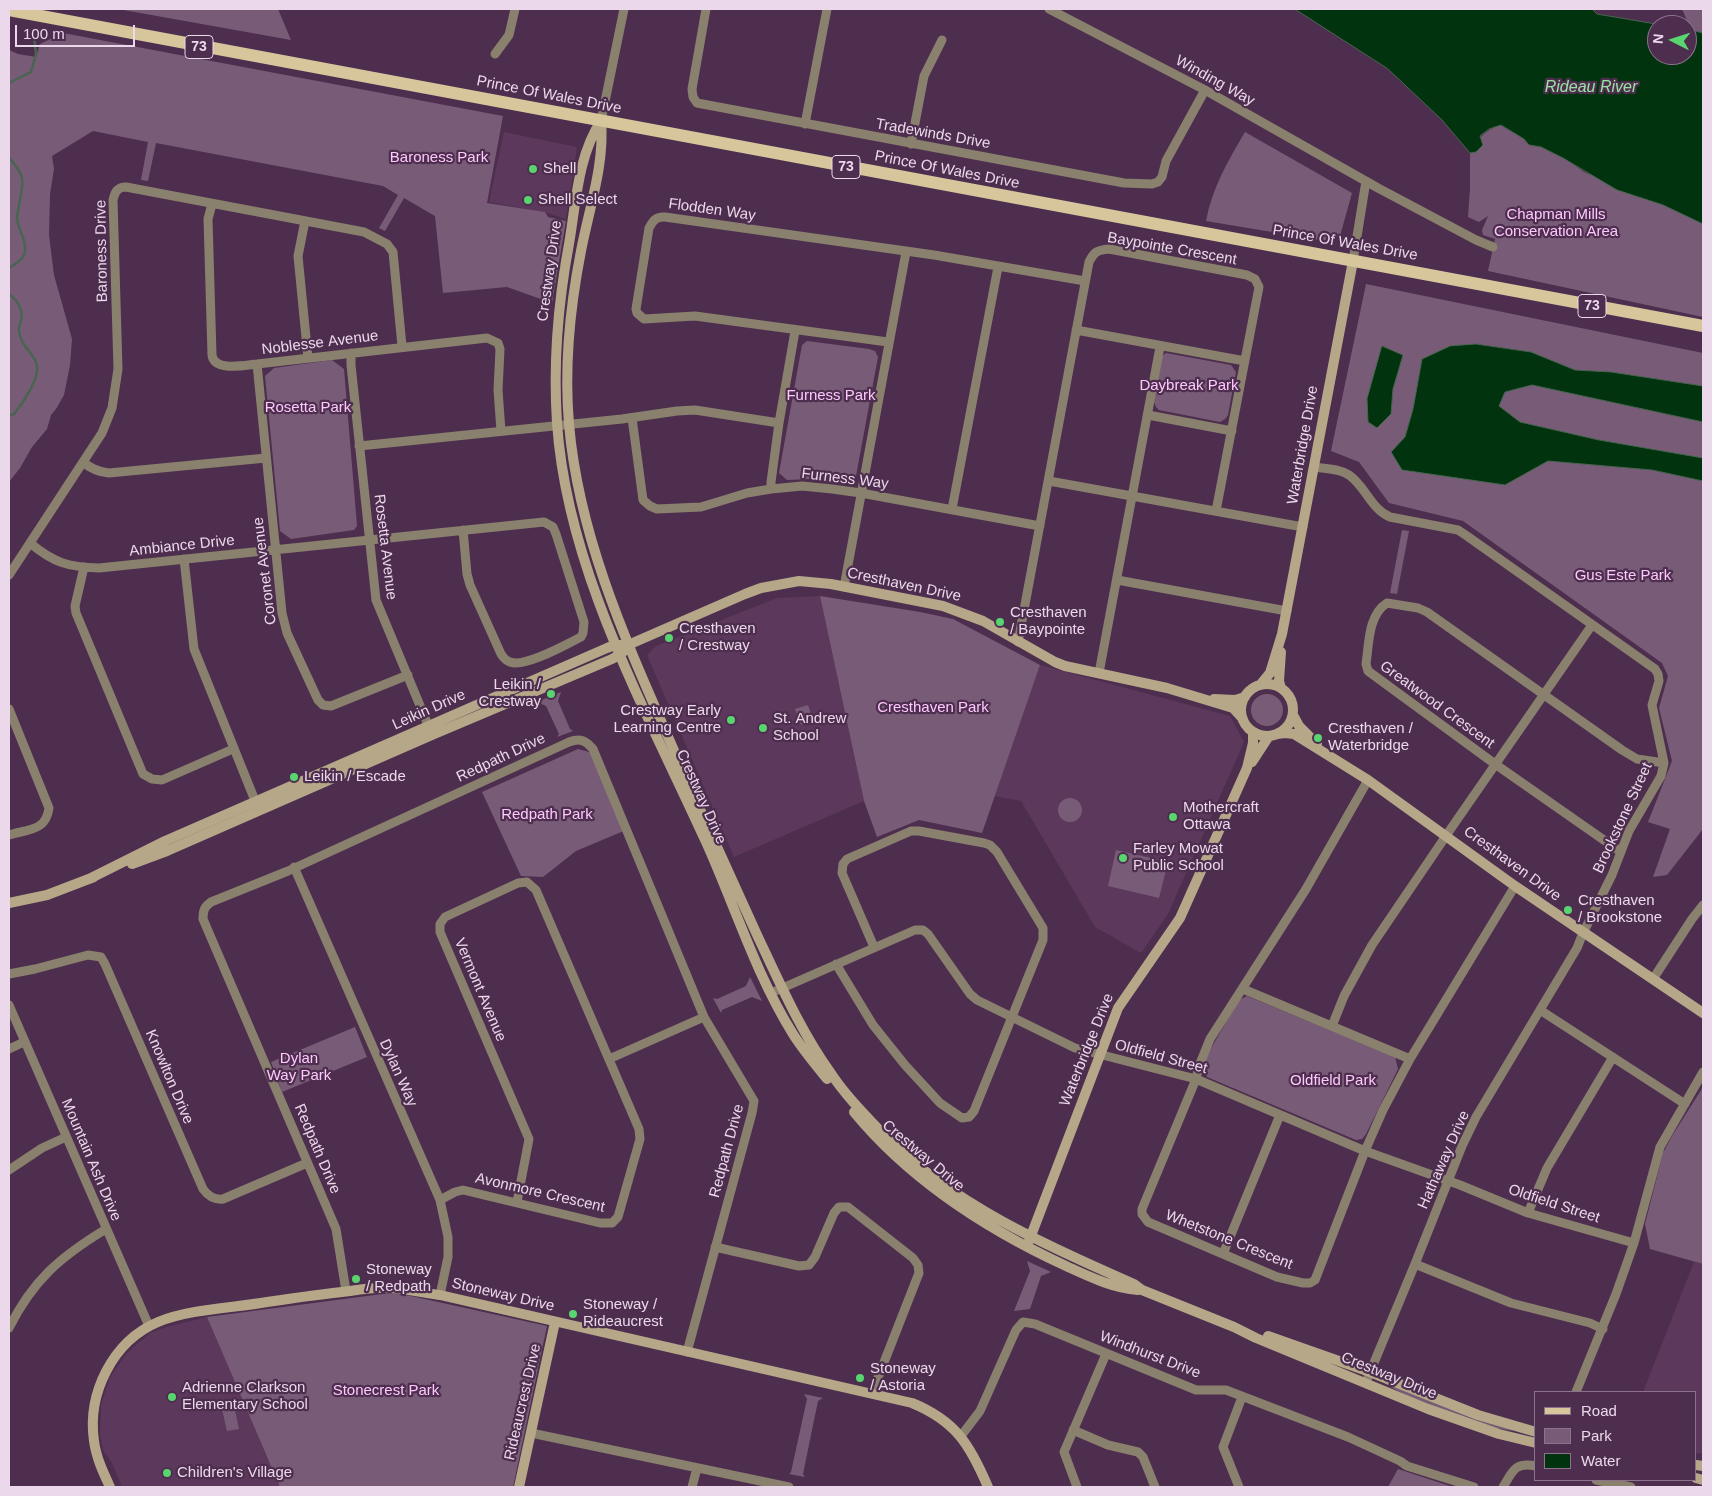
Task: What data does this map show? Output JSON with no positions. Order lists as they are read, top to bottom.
{
  "streets": {
    "main road": ["73", "Prince Of Wales Drive"],
    "street": [
      "Winding Way",
      "Tradewinds Drive",
      "Flodden Way",
      "Baypointe Crescent",
      "Baroness Drive",
      "Crestway Drive",
      "Noblesse Avenue",
      "Waterbridge Drive",
      "Furness Way",
      "Ambiance Drive",
      "Rosetta Avenue",
      "Coronet Avenue",
      "Cresthaven Drive",
      "Greatwood Crescent",
      "Leikin Drive",
      "Redpath Drive",
      "Brookstone Street",
      "Vermont Avenue",
      "Oldfield Street",
      "Dylan Way",
      "Knowlton Drive",
      "Mountain Ash Drive",
      "Hathaway Drive",
      "Avonmore Crescent",
      "Whetstone Crescent",
      "Stoneway Drive",
      "Windhurst Drive",
      "Rideaucrest Drive"
    ]
  },
  "crossings": [
    ["Winding Way", "Tradewinds Drive"],
    ["Prince Of Wales Drive", "Crestway Drive"],
    ["Prince Of Wales Drive", "Waterbridge Drive"],
    ["Flodden Way", "Baypointe Crescent"],
    ["Baypointe Crescent", "Furness Way"],
    ["Baypointe Crescent", "Cresthaven Drive"],
    ["Baroness Drive", "Noblesse Avenue"],
    ["Baroness Drive", "Ambiance Drive"],
    ["Crestway Drive", "Waterbridge Drive"],
    ["Crestway Drive", "Cresthaven Drive"],
    ["Crestway Drive", "Leikin Drive"],
    ["Crestway Drive", "Oldfield Street"],
    ["Crestway Drive", "Hathaway Drive"],
    ["Noblesse Avenue", "Rosetta Avenue"],
    ["Noblesse Avenue", "Coronet Avenue"],
    ["Waterbridge Drive", "Cresthaven Drive"],
    ["Waterbridge Drive", "Brookstone Street"],
    ["Waterbridge Drive", "Oldfield Street"],
    ["Ambiance Drive", "Rosetta Avenue"],
    ["Ambiance Drive", "Coronet Avenue"],
    ["Rosetta Avenue", "Coronet Avenue"],
    ["Rosetta Avenue", "Leikin Drive"],
    ["Cresthaven Drive", "Leikin Drive"],
    ["Cresthaven Drive", "Brookstone Street"],
    ["Cresthaven Drive", "Hathaway Drive"],
    ["Greatwood Crescent", "Brookstone Street"],
    ["Redpath Drive", "Dylan Way"],
    ["Redpath Drive", "Knowlton Drive"],
    ["Redpath Drive", "Stoneway Drive"],
    ["Brookstone Street", "Hathaway Drive"],
    ["Vermont Avenue", "Avonmore Crescent"],
    ["Oldfield Street", "Hathaway Drive"],
    ["Oldfield Street", "Whetstone Crescent"],
    ["Dylan Way", "Avonmore Crescent"],
    ["Dylan Way", "Stoneway Drive"],
    ["Mountain Ash Drive", "Stoneway Drive"],
    ["Stoneway Drive", "Windhurst Drive"],
    ["Stoneway Drive", "Rideaucrest Drive"]
  ],
  "water": ["Rideau River"],
  "parks": [
    "Baroness Park",
    "Chapman Mills Conservation Area",
    "Daybreak Park",
    "Furness Park",
    "Rosetta Park",
    "Gus Este Park",
    "Cresthaven Park",
    "Redpath Park",
    "Dylan Way Park",
    "Oldfield Park",
    "Stonecrest Park"
  ],
  "places": [
    "Shell",
    "Shell Select",
    "Cresthaven / Baypointe",
    "Cresthaven / Crestway",
    "Leikin / Crestway",
    "Crestway Early Learning Centre",
    "St. Andrew School",
    "Cresthaven / Waterbridge",
    "Leikin / Escade",
    "Mothercraft Ottawa",
    "Farley Mowat Public School",
    "Cresthaven / Brookstone",
    "Stoneway / Redpath",
    "Stoneway / Rideaucrest",
    "Stoneway / Astoria",
    "Adrienne Clarkson Elementary School",
    "Children's Village"
  ],
  "legend": ["Road", "Park", "Water"],
  "scale_bar": "100 m",
  "north": "left"
}
